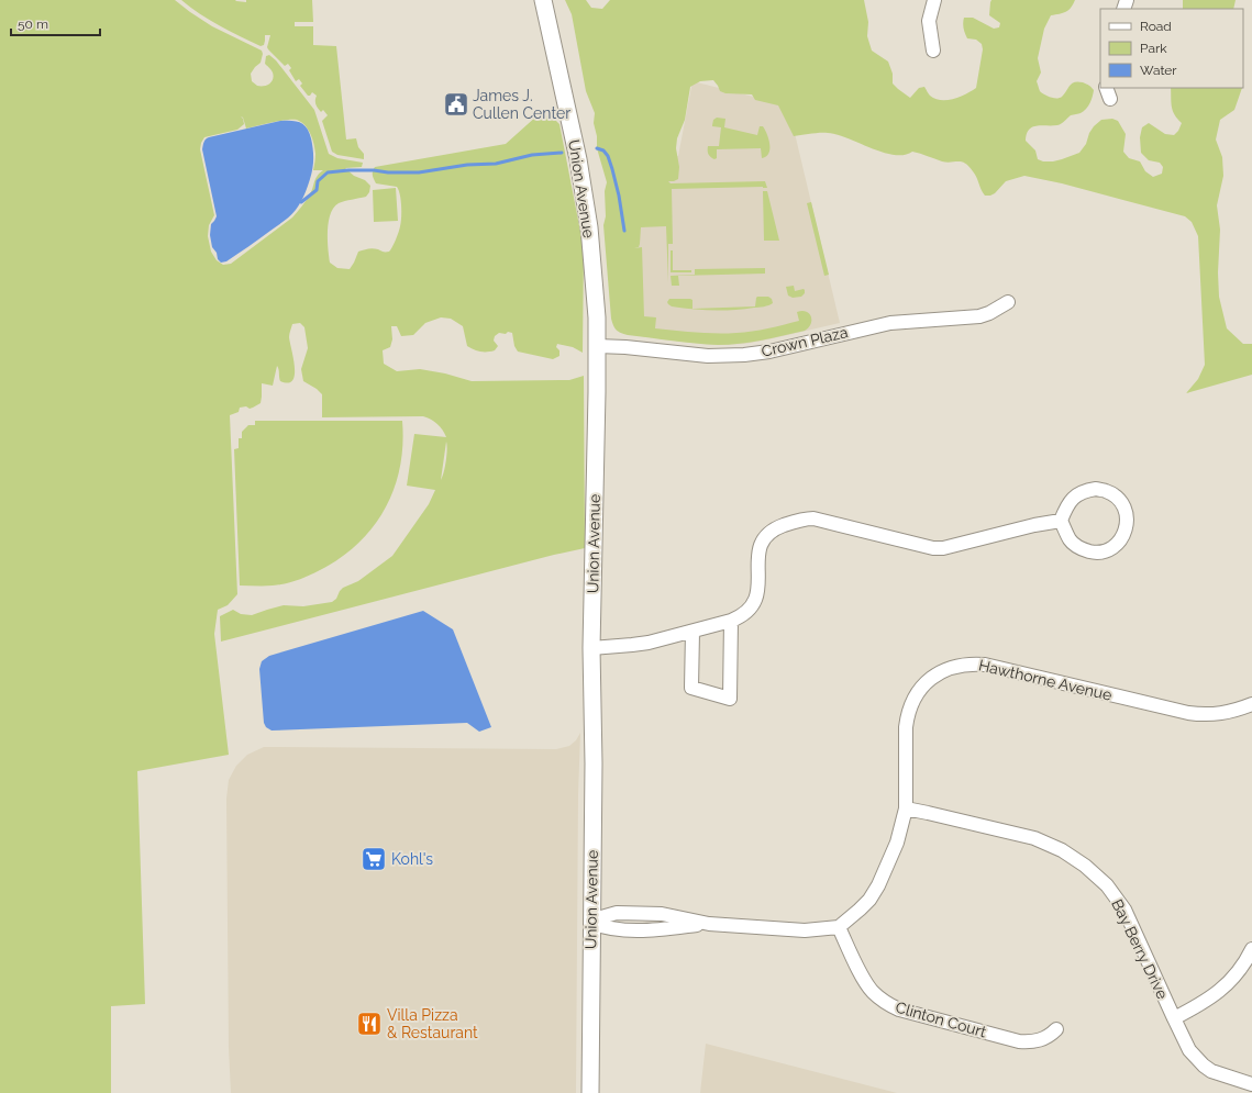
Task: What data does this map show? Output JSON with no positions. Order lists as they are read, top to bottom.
{
  "streets": {
    "street": [
      "Union Avenue",
      "Crown Plaza",
      "Hawthorne Avenue",
      "Bay Berry Drive",
      "Clinton Court"
    ]
  },
  "crossings": [
    ["Union Avenue", "Crown Plaza"],
    ["Hawthorne Avenue", "Bay Berry Drive"],
    ["Hawthorne Avenue", "Clinton Court"]
  ],
  "places": {
    "public building": ["James J. Cullen Center"],
    "supermarket": ["Kohl's"],
    "restaurant": ["Villa Pizza & Restaurant"]
  },
  "legend": ["Road", "Park", "Water"],
  "scale_bar": "50 m"
}
